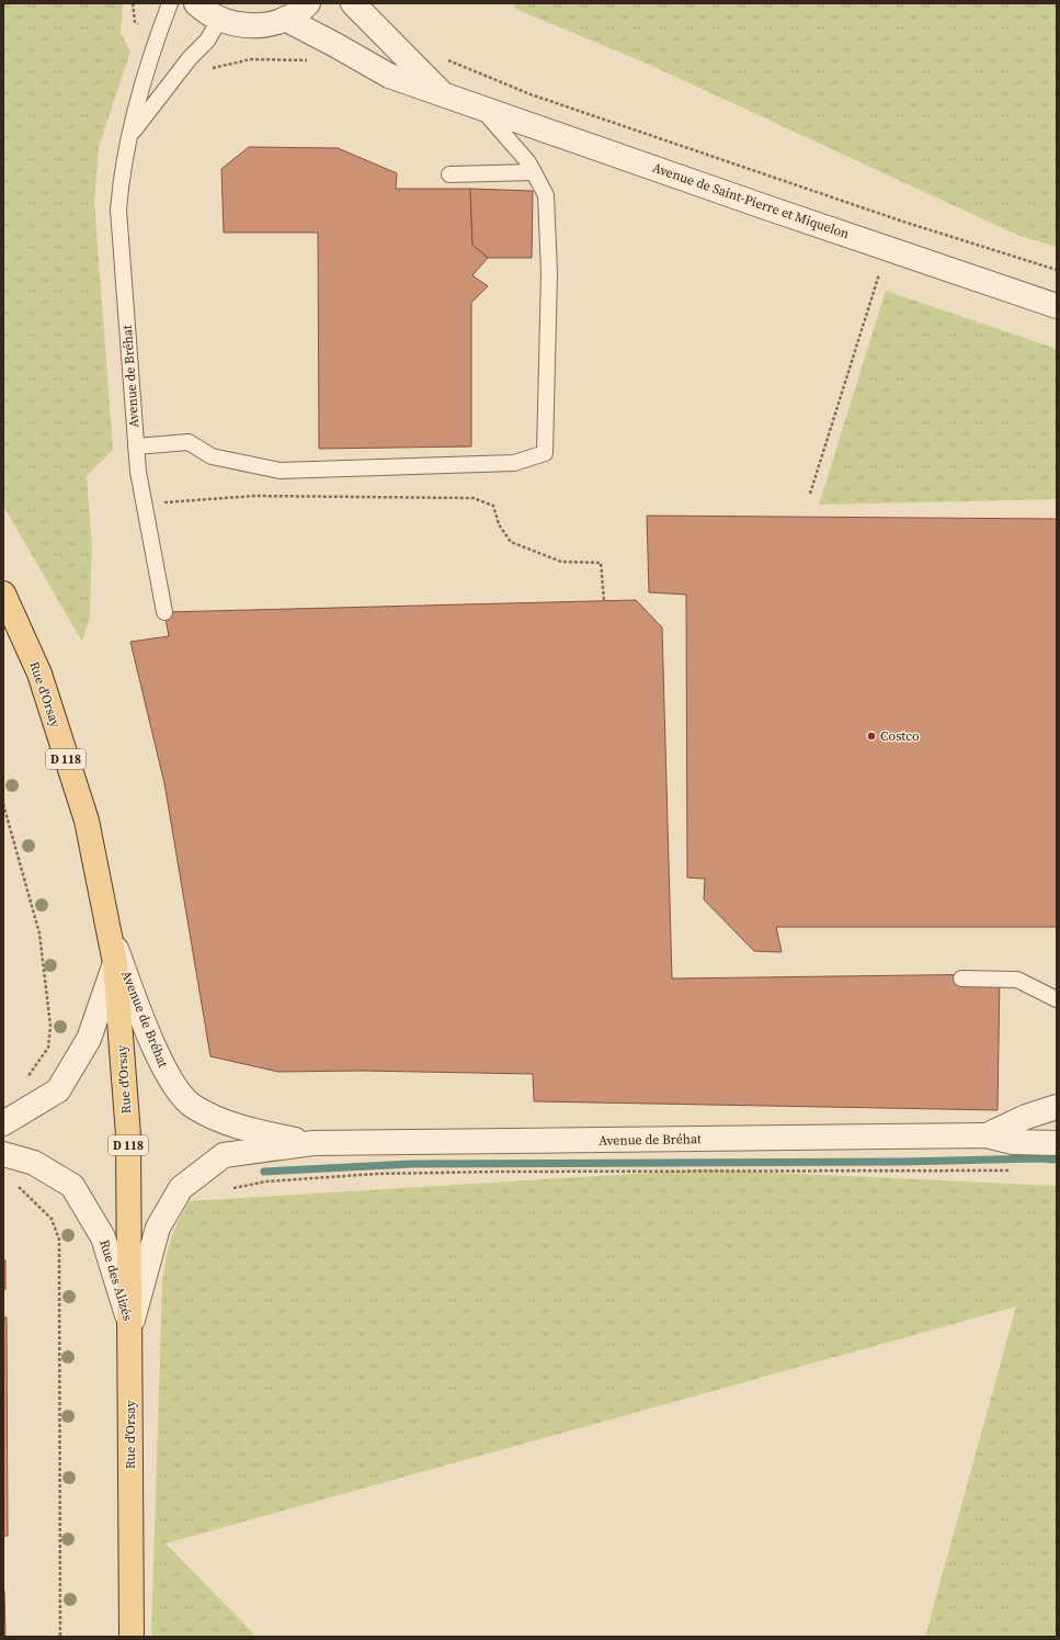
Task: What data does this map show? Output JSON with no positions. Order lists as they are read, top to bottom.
{
  "streets": {
    "main road": ["Rue d'Orsay", "D 118"],
    "street": ["Avenue de Saint-Pierre et Miquelon", "Avenue de Bréhat", "Rue des Alizés"]
  },
  "crossings": [
    ["Avenue de Bréhat", "Rue d'Orsay"],
    ["Avenue de Bréhat", "Rue des Alizés"],
    ["Rue d'Orsay", "Rue des Alizés"]
  ],
  "places": ["Costco"]
}
